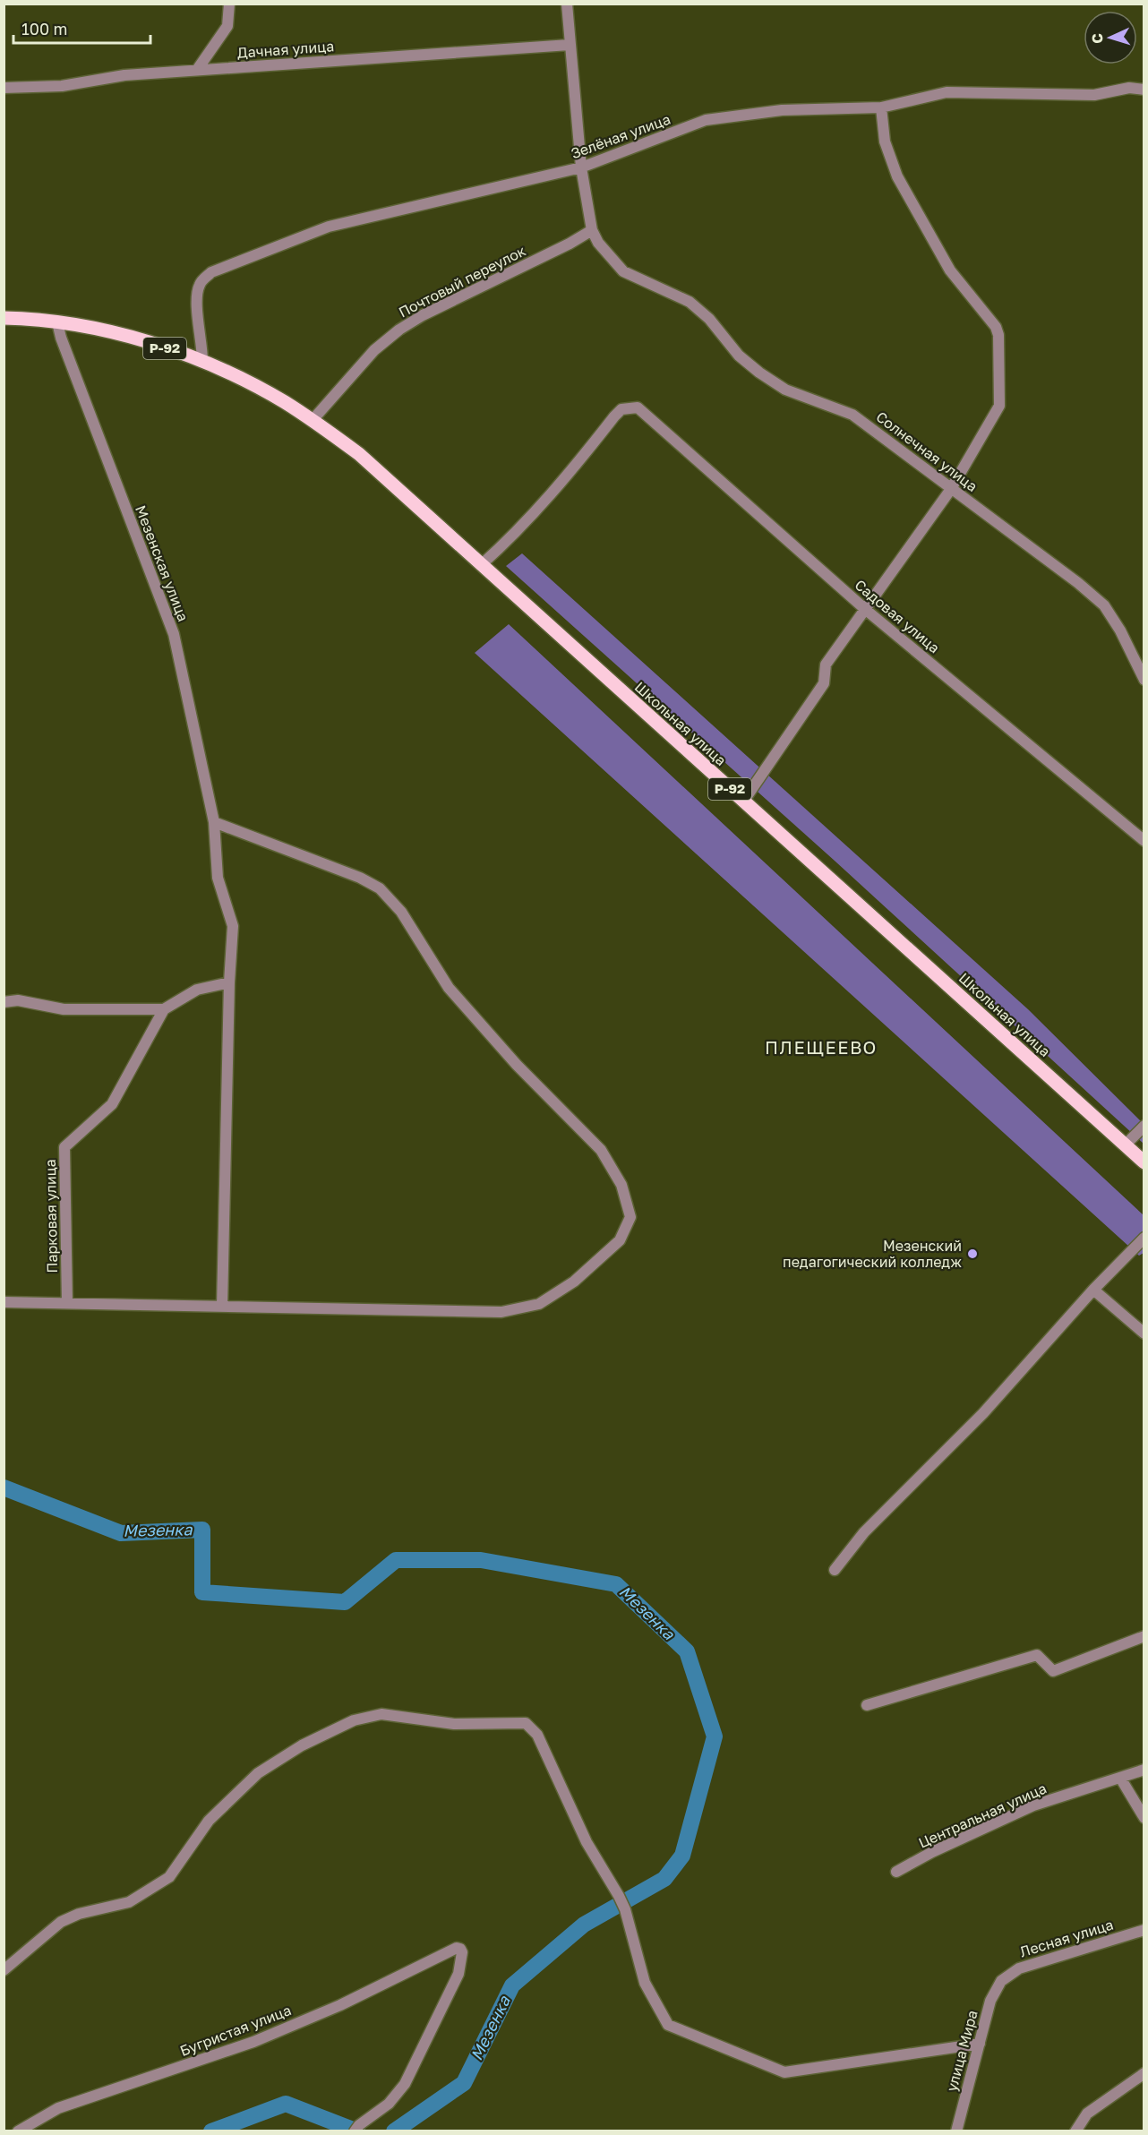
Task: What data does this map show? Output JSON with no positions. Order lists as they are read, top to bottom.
{
  "streets": {
    "main road": ["Р-92", "Школьная улица"],
    "street": [
      "Дачная улица",
      "Зелёная улица",
      "Почтовый переулок",
      "Солнечная улица",
      "Мезенская улица",
      "Садовая улица",
      "Парковая улица",
      "Центральная улица",
      "Лесная улица",
      "Бугристая улица",
      "улица Мира"
    ]
  },
  "crossings": [
    ["Зелёная улица", "Р-92"],
    ["Почтовый переулок", "Р-92"],
    ["Почтовый переулок", "Солнечная улица"],
    ["Почтовый переулок", "Школьная улица"],
    ["Р-92", "Мезенская улица"],
    ["Р-92", "Школьная улица"],
    ["Садовая улица", "Школьная улица"],
    ["Лесная улица", "улица Мира"]
  ],
  "districts": ["ПЛЕЩЕЕВО"],
  "water": ["Мезенка"],
  "places": ["Мезенский педагогический колледж"],
  "scale_bar": "100 m",
  "north": "left"
}
